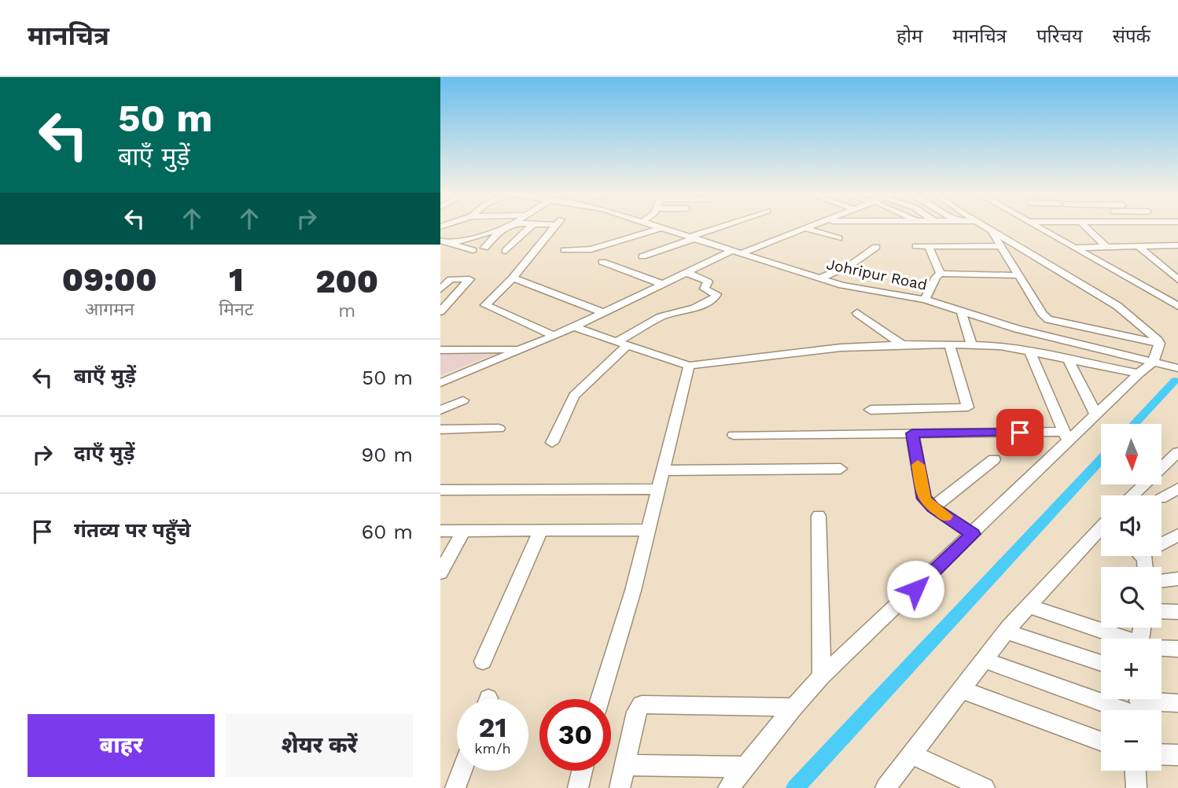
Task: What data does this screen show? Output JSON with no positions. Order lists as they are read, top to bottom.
{
  "streets": {
    "street": ["Johripur Road"]
  },
  "north": "bottom",
  "page": {
    "header": "मानचित्र",
    "nav": [
      "होम",
      "मानचित्र",
      "परिचय",
      "संपर्क"
    ],
    "turn": ["50 m", "बाएँ मुड़ें"],
    "eta": [
      "09:00",
      "आगमन",
      "1",
      "मिनट",
      "200",
      "m"
    ],
    "list": [
      {
        "name": "बाएँ मुड़ें",
        "value": "50 m"
      },
      {
        "name": "दाएँ मुड़ें",
        "value": "90 m"
      },
      {
        "name": "गंतव्य पर पहुँचे",
        "value": "60 m"
      }
    ],
    "map_buttons": ["+", "−"],
    "speed": "21 km/h",
    "limit": "30",
    "buttons": ["बाहर", "शेयर करें"]
  }
}
